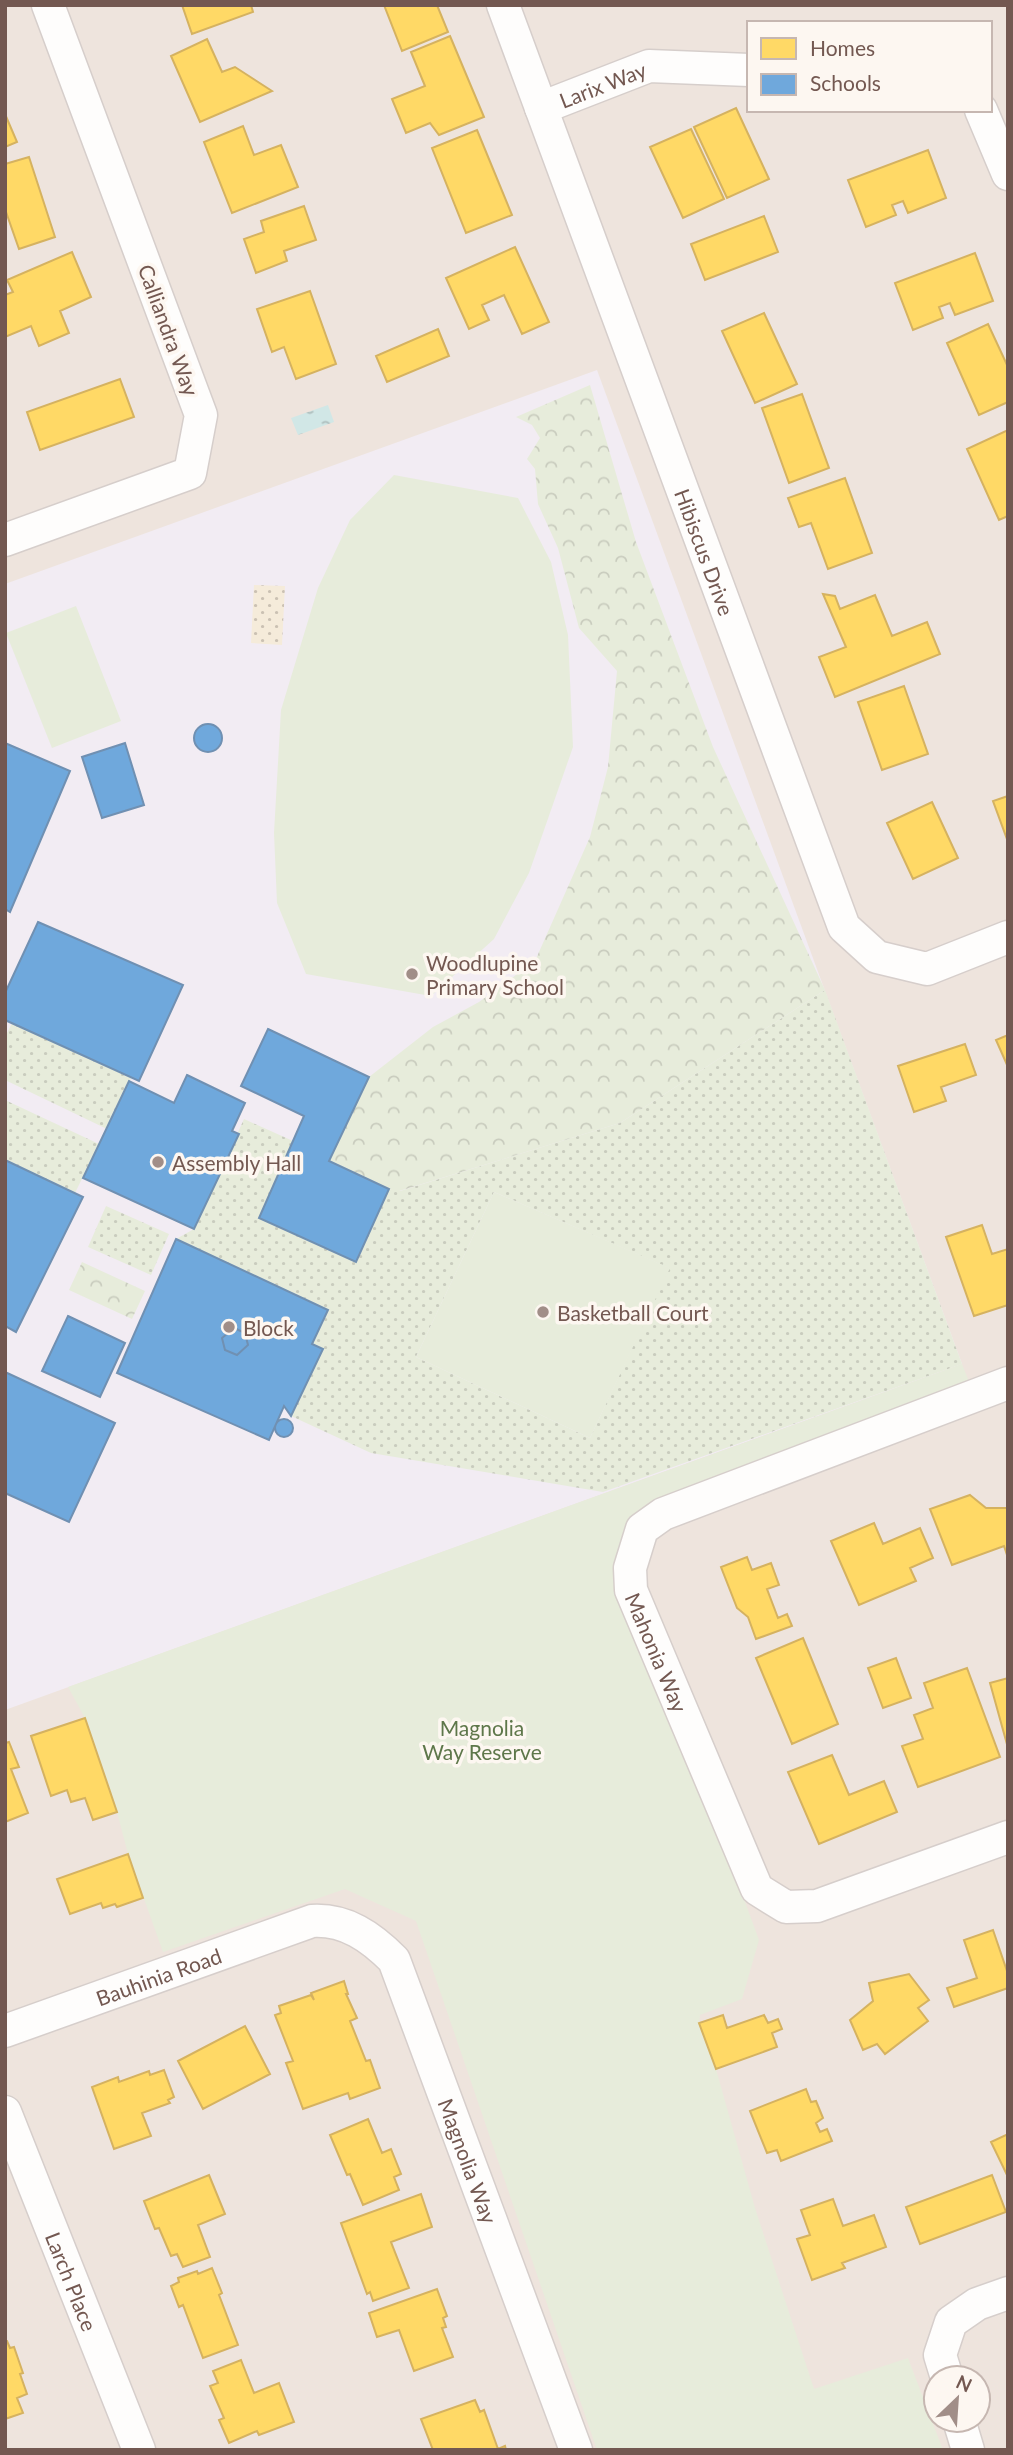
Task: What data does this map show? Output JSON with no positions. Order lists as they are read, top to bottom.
{
  "streets": {
    "street": [
      "Larix Way",
      "Calliandra Way",
      "Hibiscus Drive",
      "Mahonia Way",
      "Bauhinia Road",
      "Magnolia Way",
      "Larch Place"
    ]
  },
  "crossings": [
    ["Larix Way", "Hibiscus Drive"],
    ["Bauhinia Road", "Magnolia Way"]
  ],
  "parks": ["Magnolia Way Reserve"],
  "places": [
    "Woodlupine Primary School",
    "Assembly Hall",
    "Basketball Court",
    "Block"
  ],
  "legend": ["Homes", "Schools"],
  "north": "top right"
}
